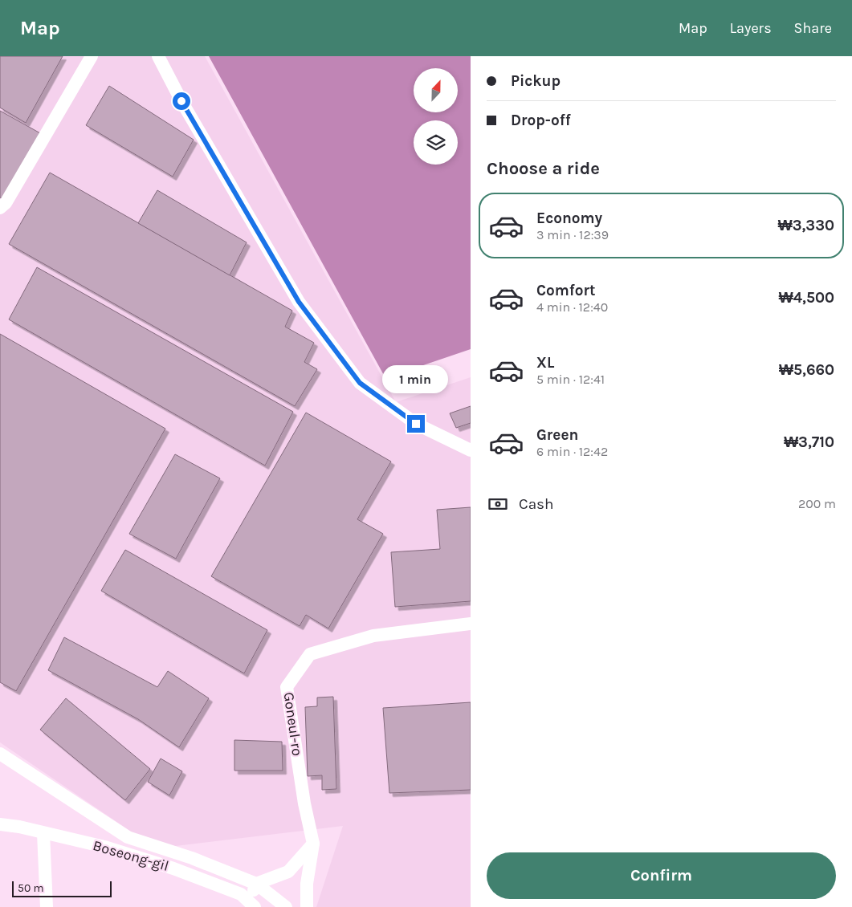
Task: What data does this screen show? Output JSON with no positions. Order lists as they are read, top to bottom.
{
  "streets": {
    "street": ["Goneul-ro", "Boseong-gil"]
  },
  "scale_bar": "50 m",
  "north": "top",
  "page": {
    "header": "Map",
    "nav": ["Map", "Layers", "Share"],
    "banner": ["Pickup", "Drop-off"],
    "heading": "Choose a ride",
    "list": [
      {
        "name": "Economy",
        "note": "3 min · 12:39",
        "value": "₩3,330"
      },
      {
        "name": "Comfort",
        "note": "4 min · 12:40",
        "value": "₩4,500"
      },
      {
        "name": "XL",
        "note": "5 min · 12:41",
        "value": "₩5,660"
      },
      {
        "name": "Green",
        "note": "6 min · 12:42",
        "value": "₩3,710"
      }
    ],
    "bubble": "1 min",
    "pay": ["Cash", "200 m"],
    "buttons": "Confirm",
    "scale": "50 m"
  }
}
